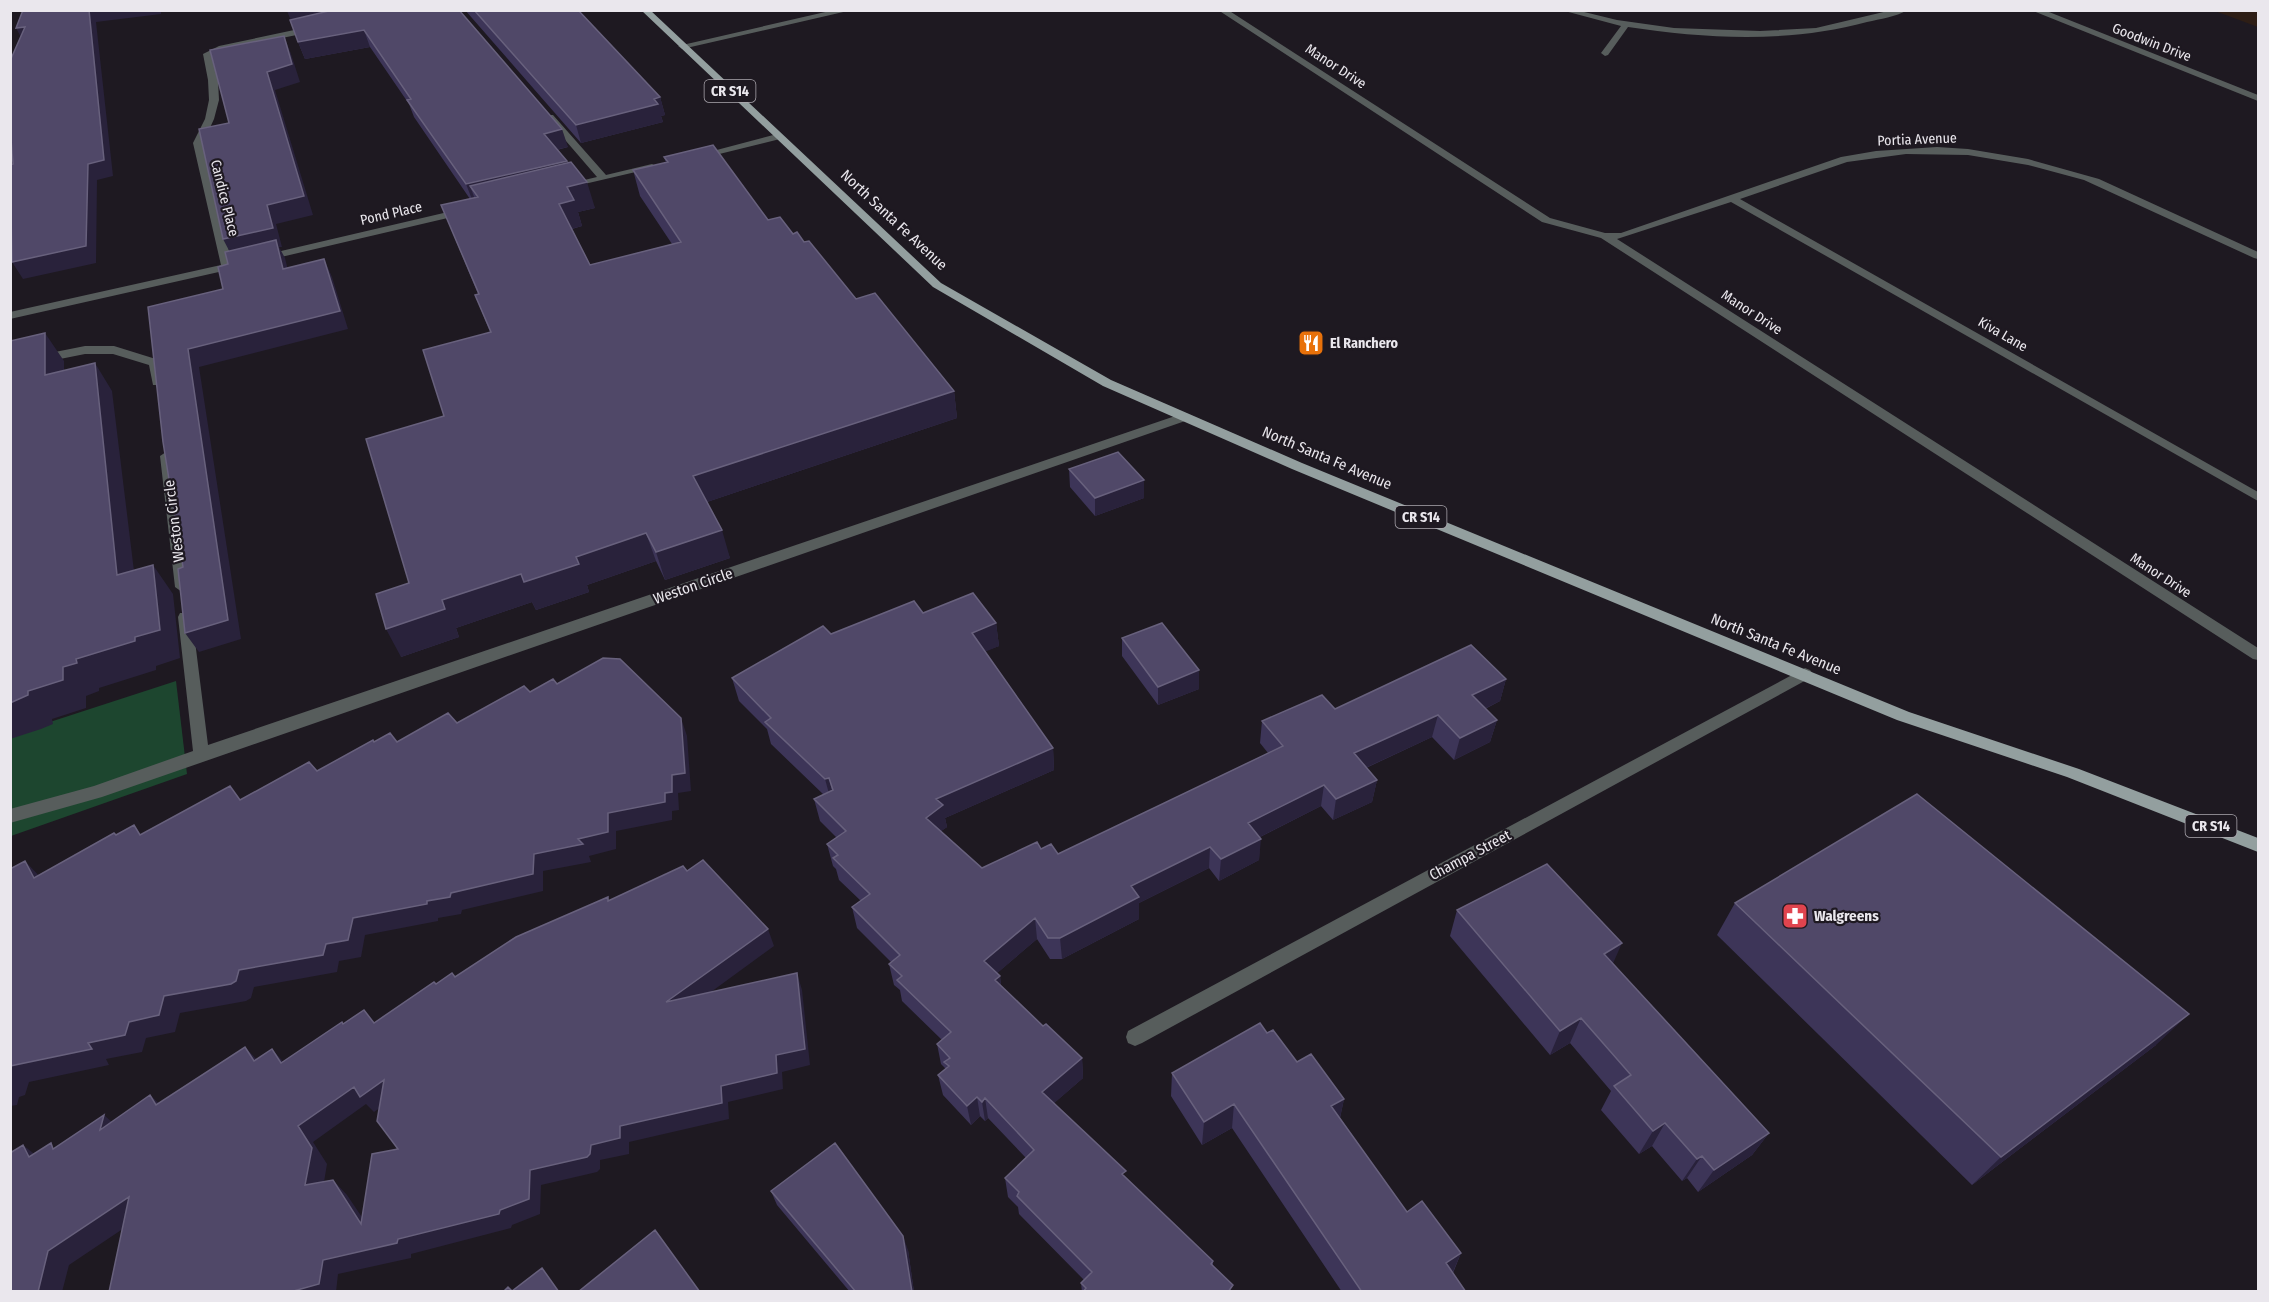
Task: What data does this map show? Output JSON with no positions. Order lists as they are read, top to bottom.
{
  "streets": {
    "main road": ["CR S14", "North Santa Fe Avenue"],
    "street": [
      "Goodwin Drive",
      "Manor Drive",
      "Portia Avenue",
      "Candice Place",
      "Pond Place",
      "Kiva Lane",
      "Weston Circle",
      "Champa Street"
    ]
  },
  "crossings": [
    ["Manor Drive", "Portia Avenue"],
    ["Portia Avenue", "Kiva Lane"],
    ["Candice Place", "Pond Place"],
    ["North Santa Fe Avenue", "Weston Circle"],
    ["North Santa Fe Avenue", "Champa Street"]
  ],
  "places": {
    "restaurant": ["El Ranchero"],
    "pharmacy": ["Walgreens"]
  }
}
